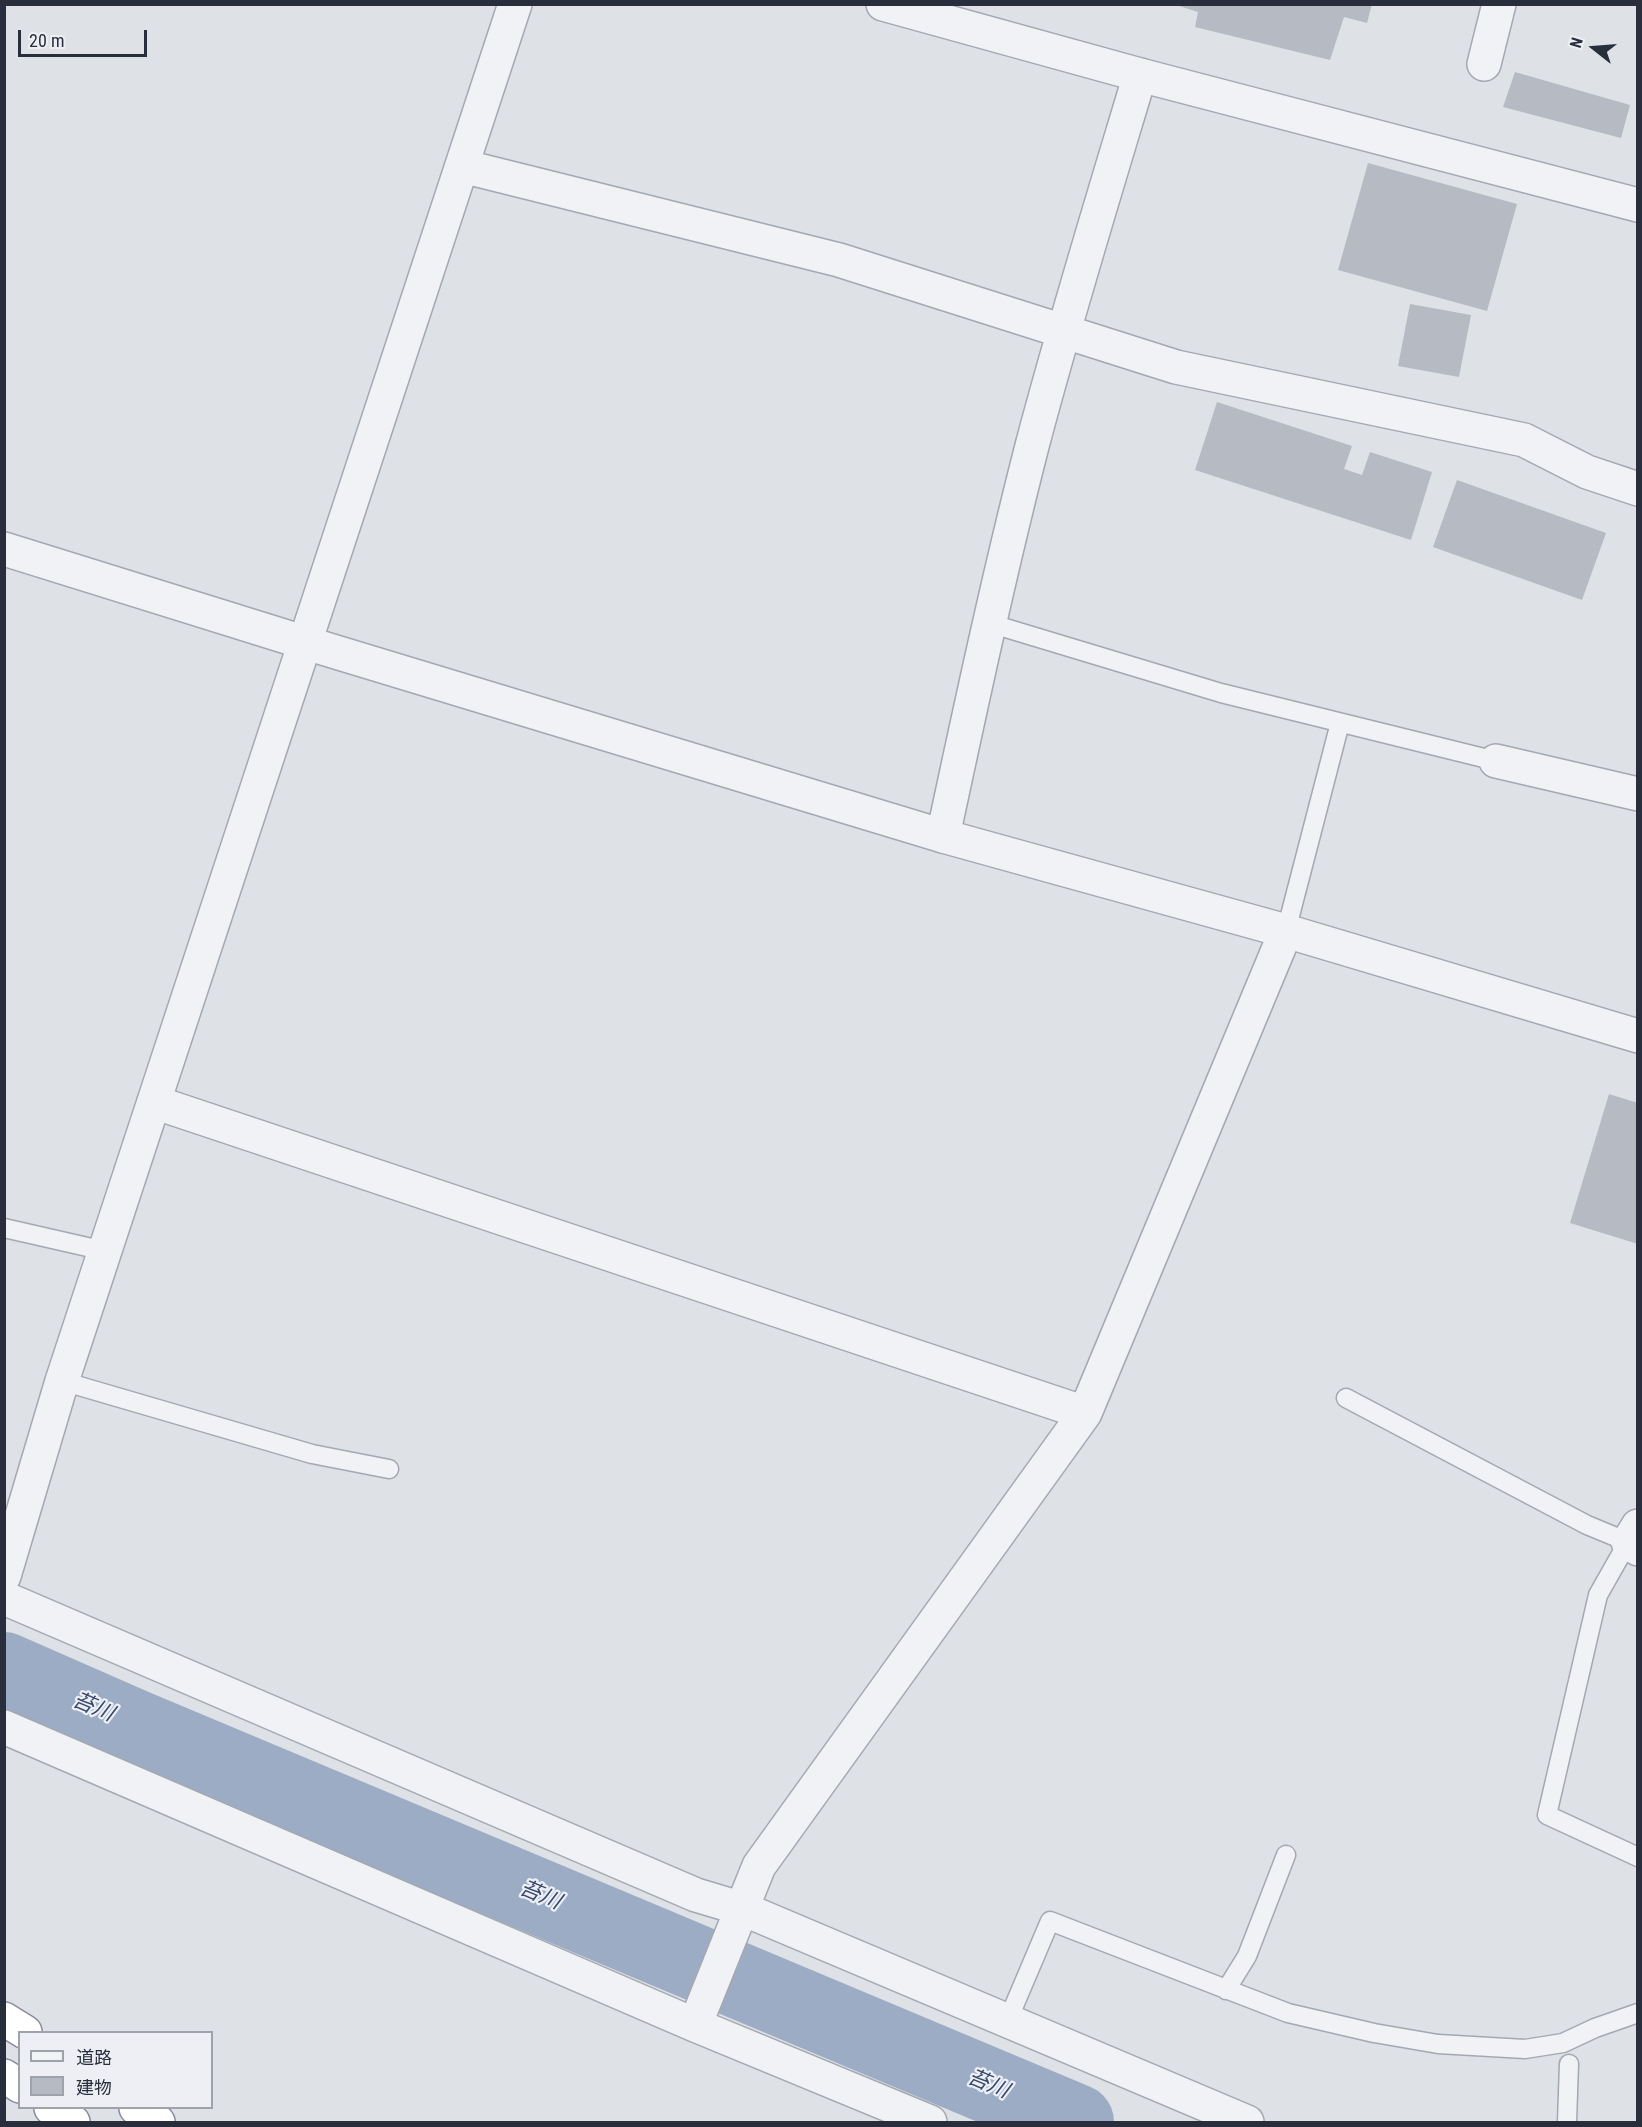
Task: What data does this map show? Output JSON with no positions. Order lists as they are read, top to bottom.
{
  "water": ["苔川"],
  "legend": ["道路", "建物"],
  "scale_bar": "20 m",
  "north": "left"
}
